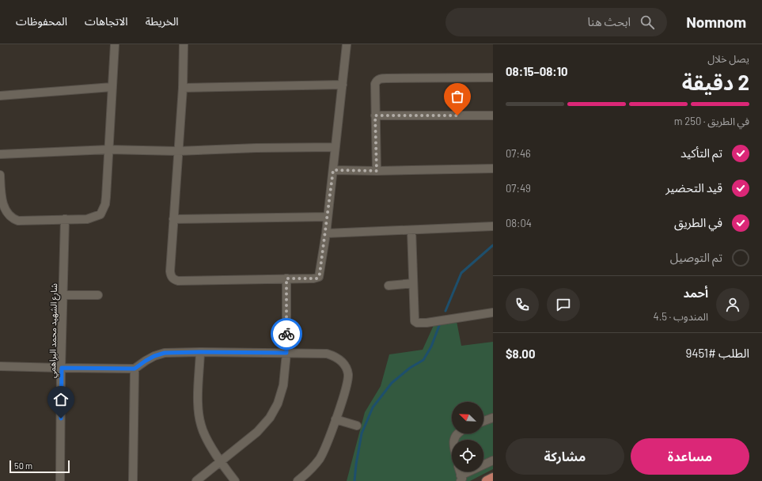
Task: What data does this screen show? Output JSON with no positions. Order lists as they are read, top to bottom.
{
  "streets": {
    "street": ["شارع الشهيد محمد البراهمي"]
  },
  "scale_bar": "50 m",
  "north": "top left",
  "page": {
    "header": "Nomnom",
    "search": "ابحث هنا",
    "nav": ["الخريطة", "الاتجاهات", "المحفوظات"],
    "heading": ["2 دقيقة", "يصل خلال", "08:10–08:15"],
    "panel": [
      "أحمد",
      "المندوب · 4.5",
      "الطلب #9451",
      "$8.00"
    ],
    "bar": "في الطريق · 250 m",
    "list": [
      ["تم التأكيد", "07:46"],
      ["قيد التحضير", "07:49"],
      ["في الطريق", "08:04"],
      "تم التوصيل"
    ],
    "buttons": ["مساعدة", "مشاركة"],
    "scale": "50 m"
  }
}
